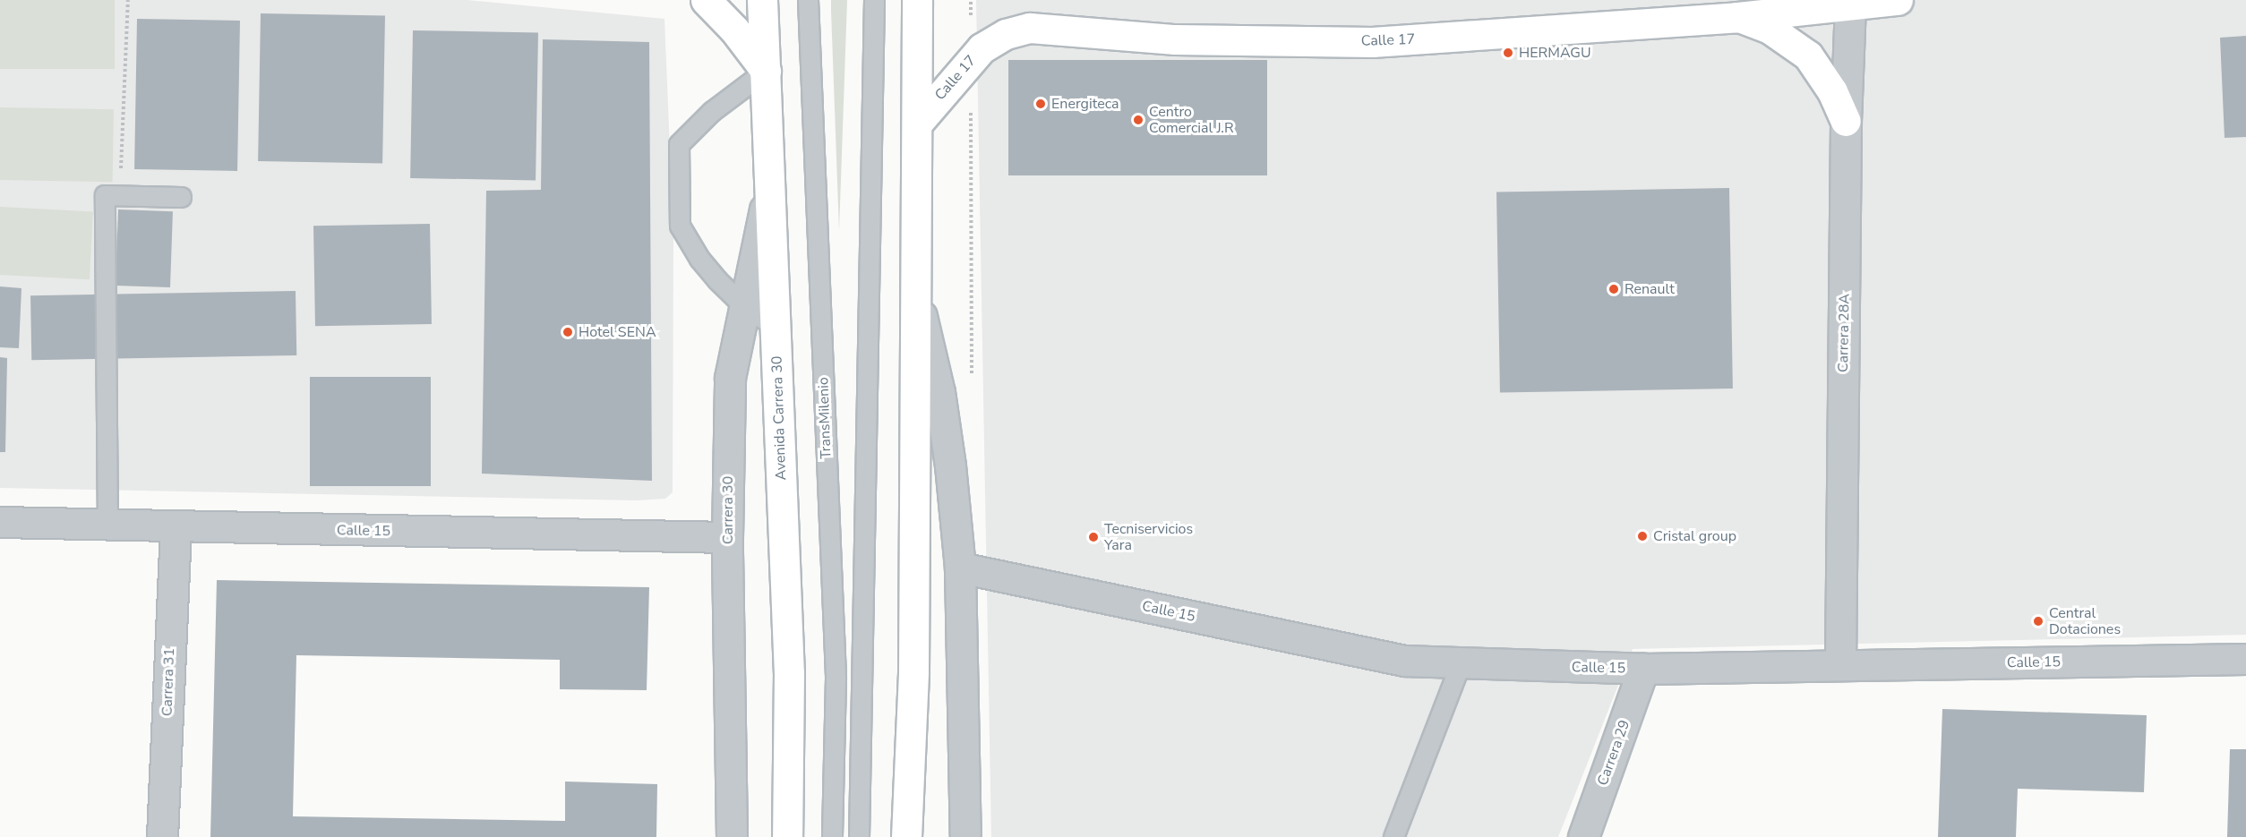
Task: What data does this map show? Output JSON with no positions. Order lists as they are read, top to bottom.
{
  "streets": {
    "main road": ["Calle 17", "Avenida Carrera 30"],
    "street": [
      "Carrera 28A",
      "Carrera 30",
      "Calle 15",
      "Carrera 31",
      "Carrera 29"
    ],
    "lane": ["TransMilenio"]
  },
  "crossings": [
    ["Calle 17", "Carrera 28A"],
    ["Carrera 28A", "Calle 15"],
    ["Avenida Carrera 30", "Carrera 30"],
    ["Carrera 30", "Calle 15"],
    ["Calle 15", "Carrera 31"],
    ["Calle 15", "Carrera 29"]
  ],
  "places": [
    "HERMAGU",
    "Energiteca",
    "Centro Comercial J.R",
    "Renault",
    "Hotel SENA",
    "Cristal group",
    "Tecniservicios Yara",
    "Central Dotaciones"
  ]
}
